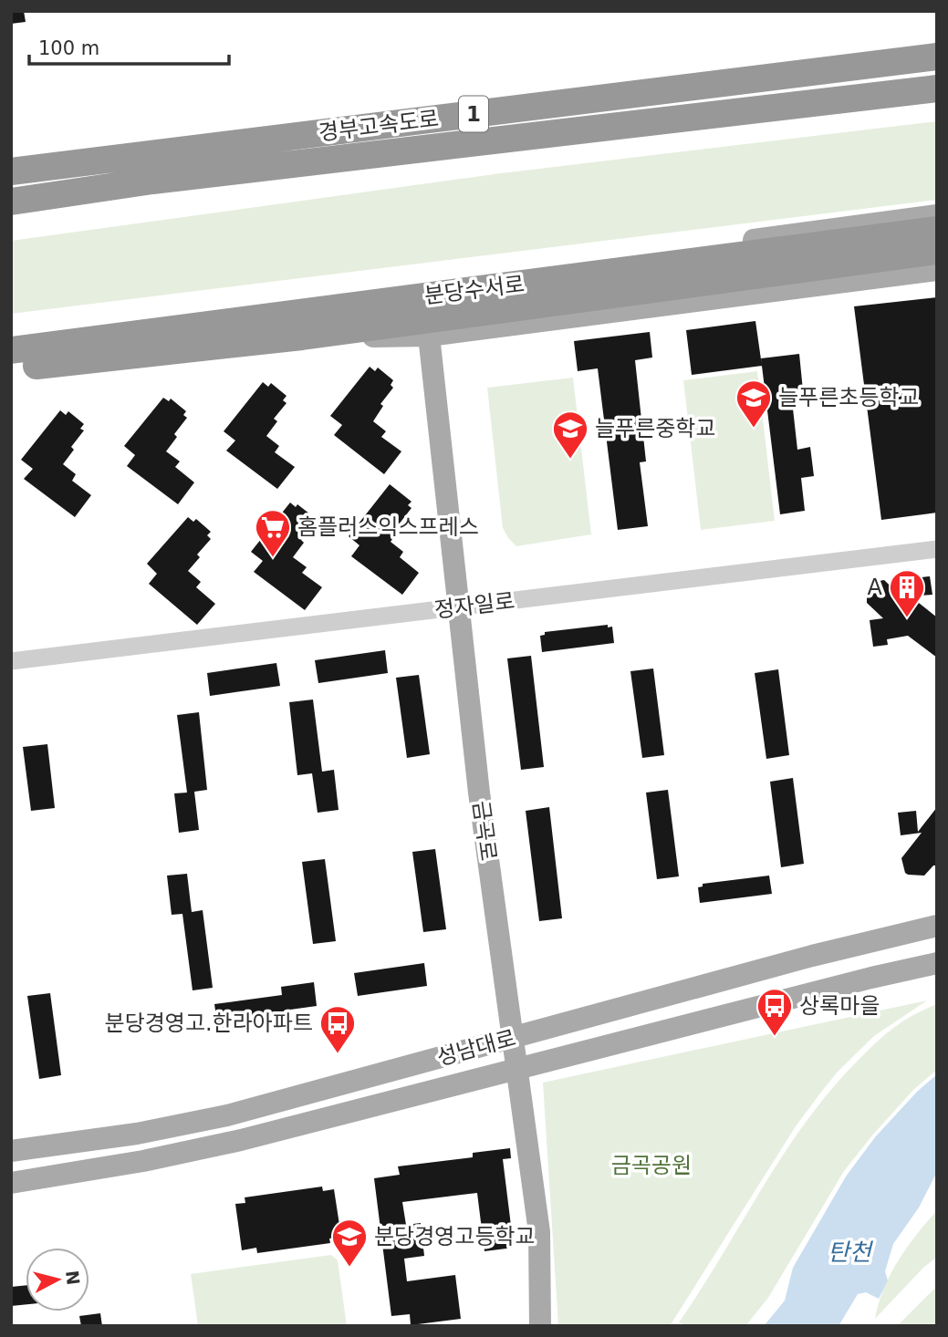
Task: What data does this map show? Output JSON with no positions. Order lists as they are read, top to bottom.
{
  "streets": {
    "highway": ["1", "경부고속도로", "분당수서로"],
    "main road": ["금곡로", "성남대로"],
    "street": ["정자일로"]
  },
  "crossings": [
    ["정자일로", "금곡로"],
    ["금곡로", "성남대로"]
  ],
  "water": ["탄천"],
  "parks": ["금곡공원"],
  "places": {
    "school or university": ["늘푸른초등학교", "늘푸른중학교", "분당경영고등학교"],
    "supermarket": ["홈플러스익스프레스"],
    "building": ["A"],
    "bus stop": ["상록마을", "분당경영고.한라아파트"]
  },
  "scale_bar": "100 m",
  "north": "right"
}
